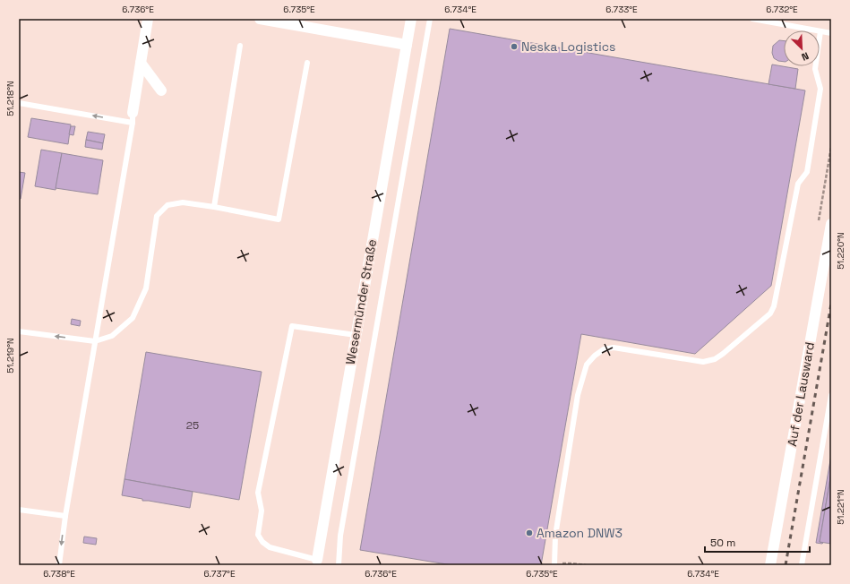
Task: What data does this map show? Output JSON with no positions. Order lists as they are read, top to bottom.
{
  "streets": {
    "street": ["Wesermünder Straße", "Auf der Lausward"]
  },
  "places": ["Neska Logistics", "Amazon DNW3"],
  "house_numbers": ["25"],
  "scale_bar": "50 m",
  "north": "bottom right",
  "coordinates": [
    "6.736°E",
    "6.735°E",
    "6.734°E",
    "6.733°E",
    "6.732°E",
    "51.218°N",
    "51.220°N",
    "51.219°N",
    "51.221°N",
    "6.738°E",
    "6.737°E"
  ]
}
